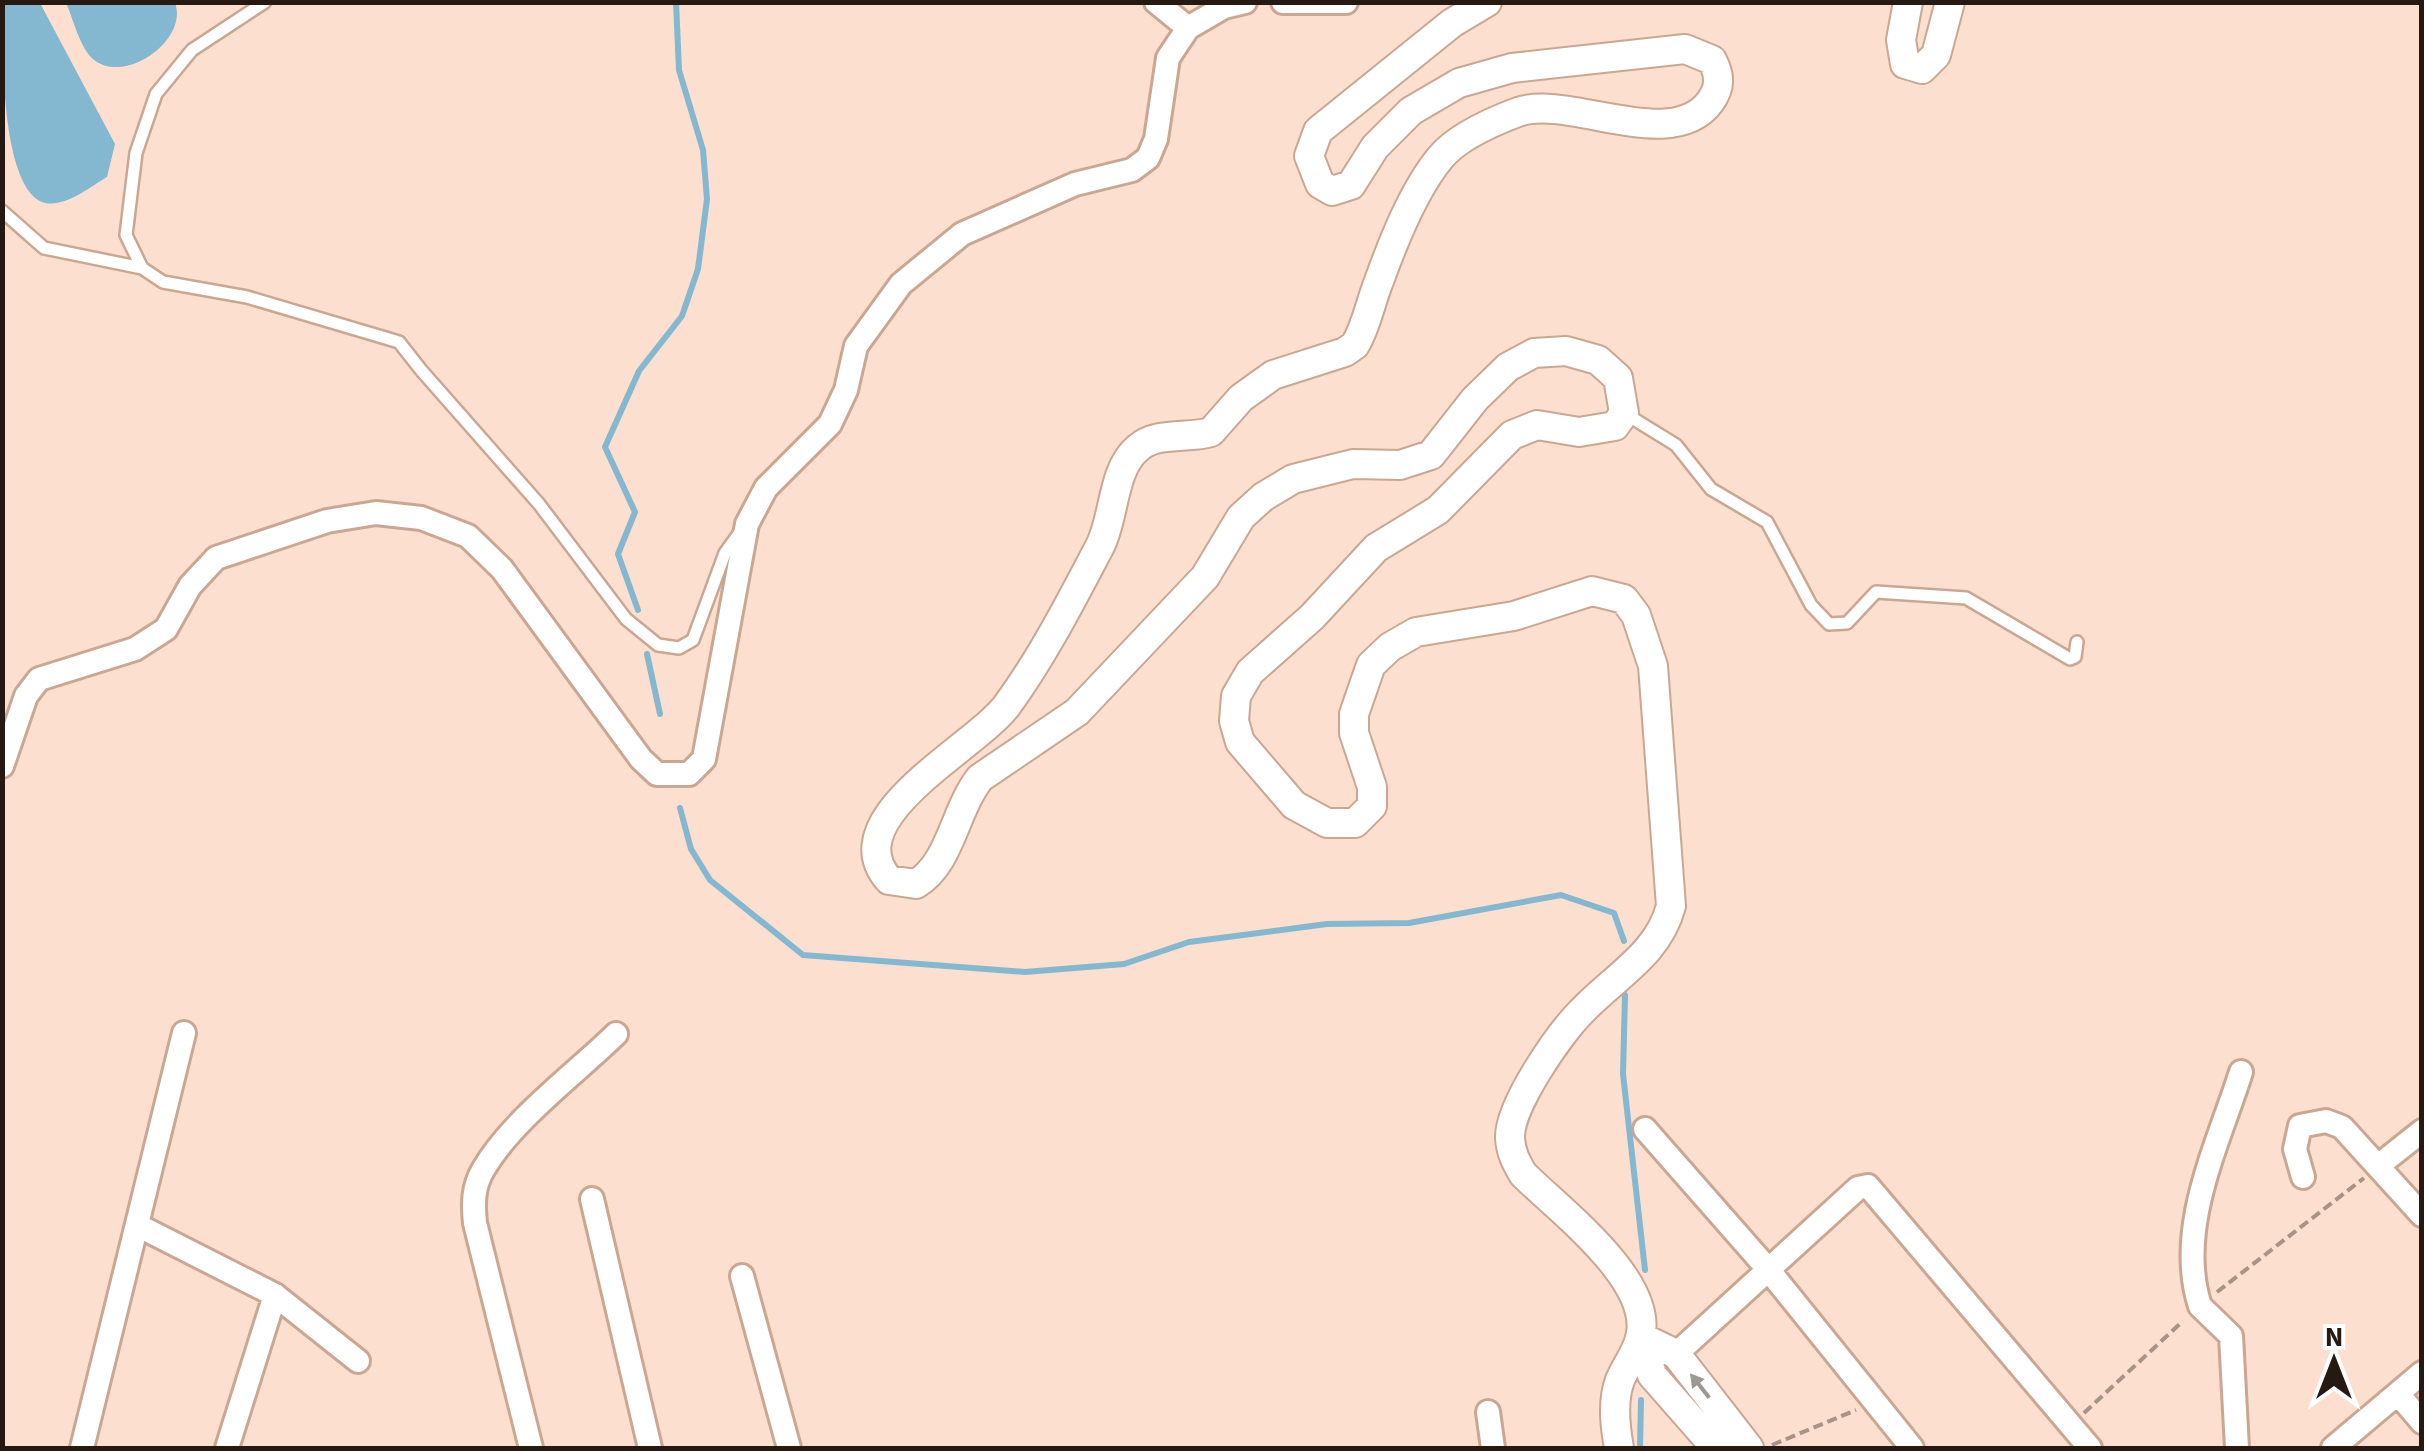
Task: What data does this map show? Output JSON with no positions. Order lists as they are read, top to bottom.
{
  "north": "top"
}
